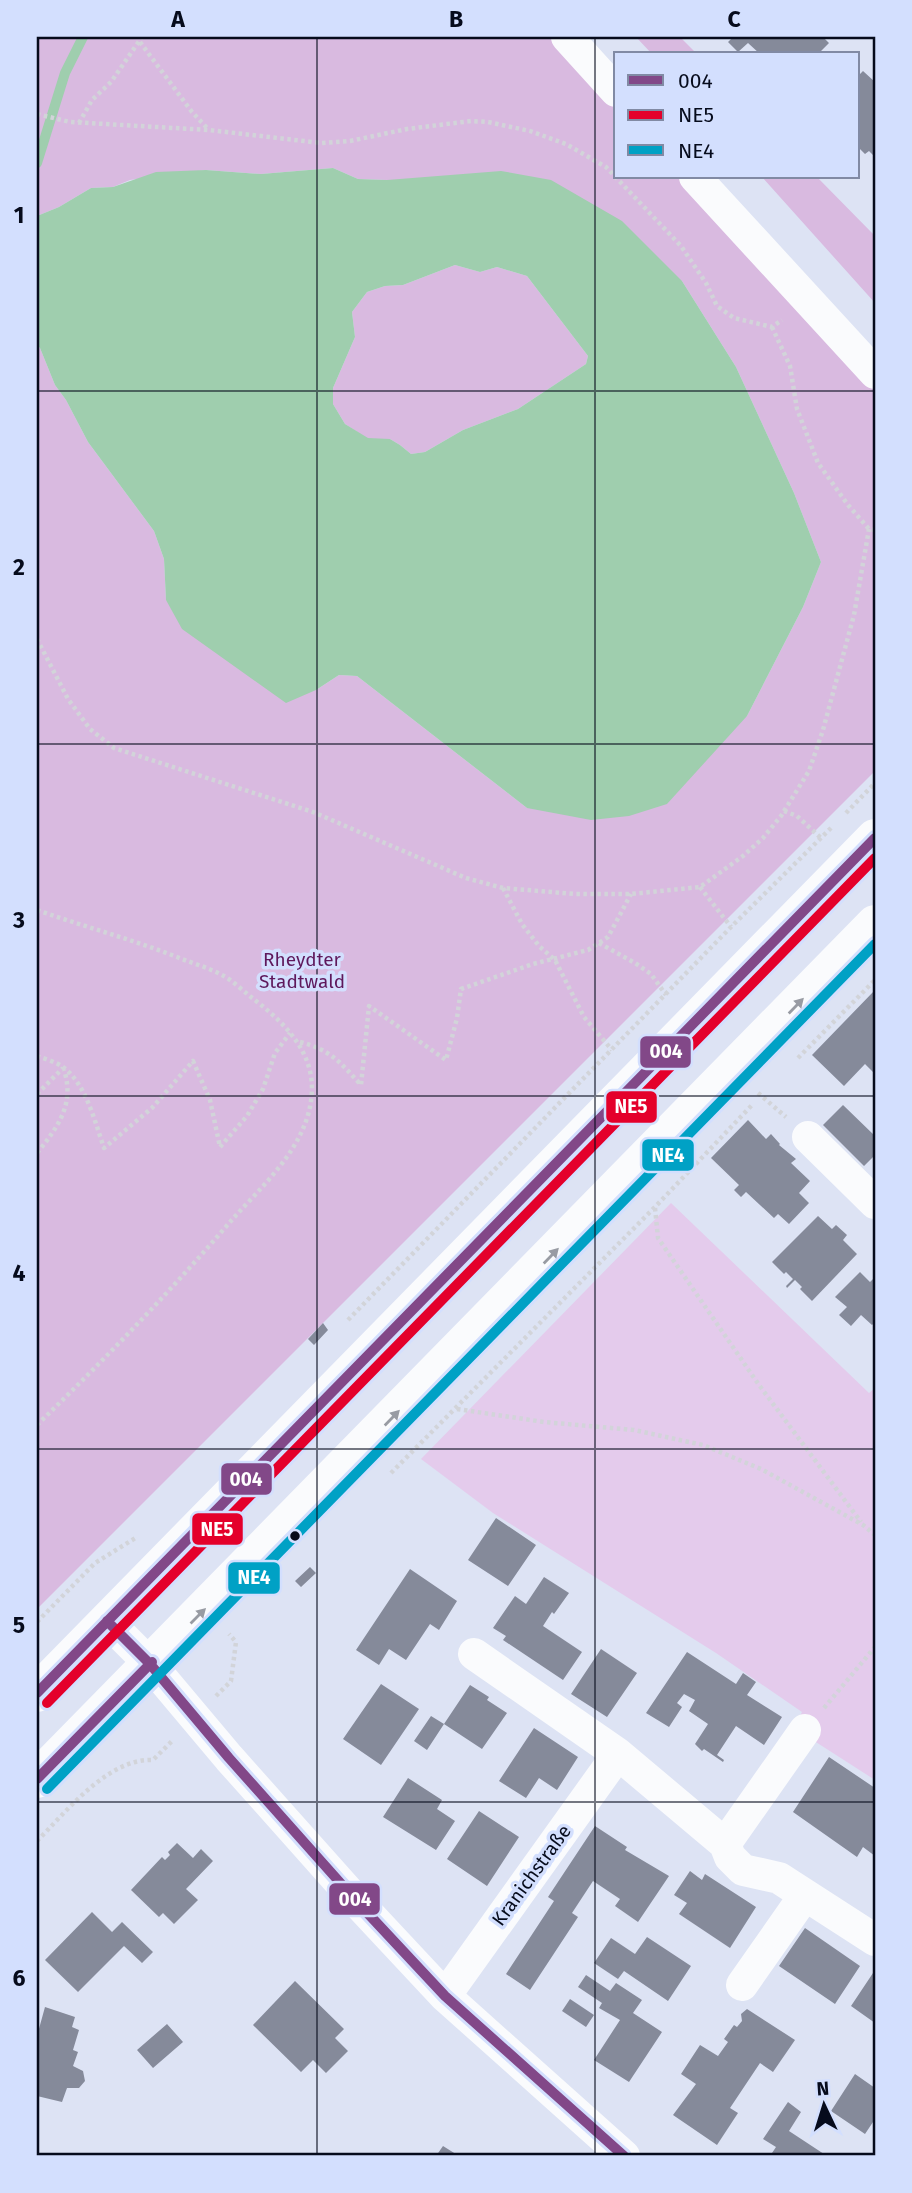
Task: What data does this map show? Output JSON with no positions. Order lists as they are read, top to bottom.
{
  "streets": {
    "street": ["Kranichstraße"]
  },
  "parks": ["Rheydter Stadtwald"],
  "lines": ["transit line 004", "transit line NE5", "transit line NE4"],
  "legend": ["004", "NE5", "NE4"],
  "north": "top",
  "grid": {
    "columns": ["A", "B", "C"],
    "rows": [
      "1",
      "2",
      "3",
      "4",
      "5",
      "6"
    ]
  }
}
